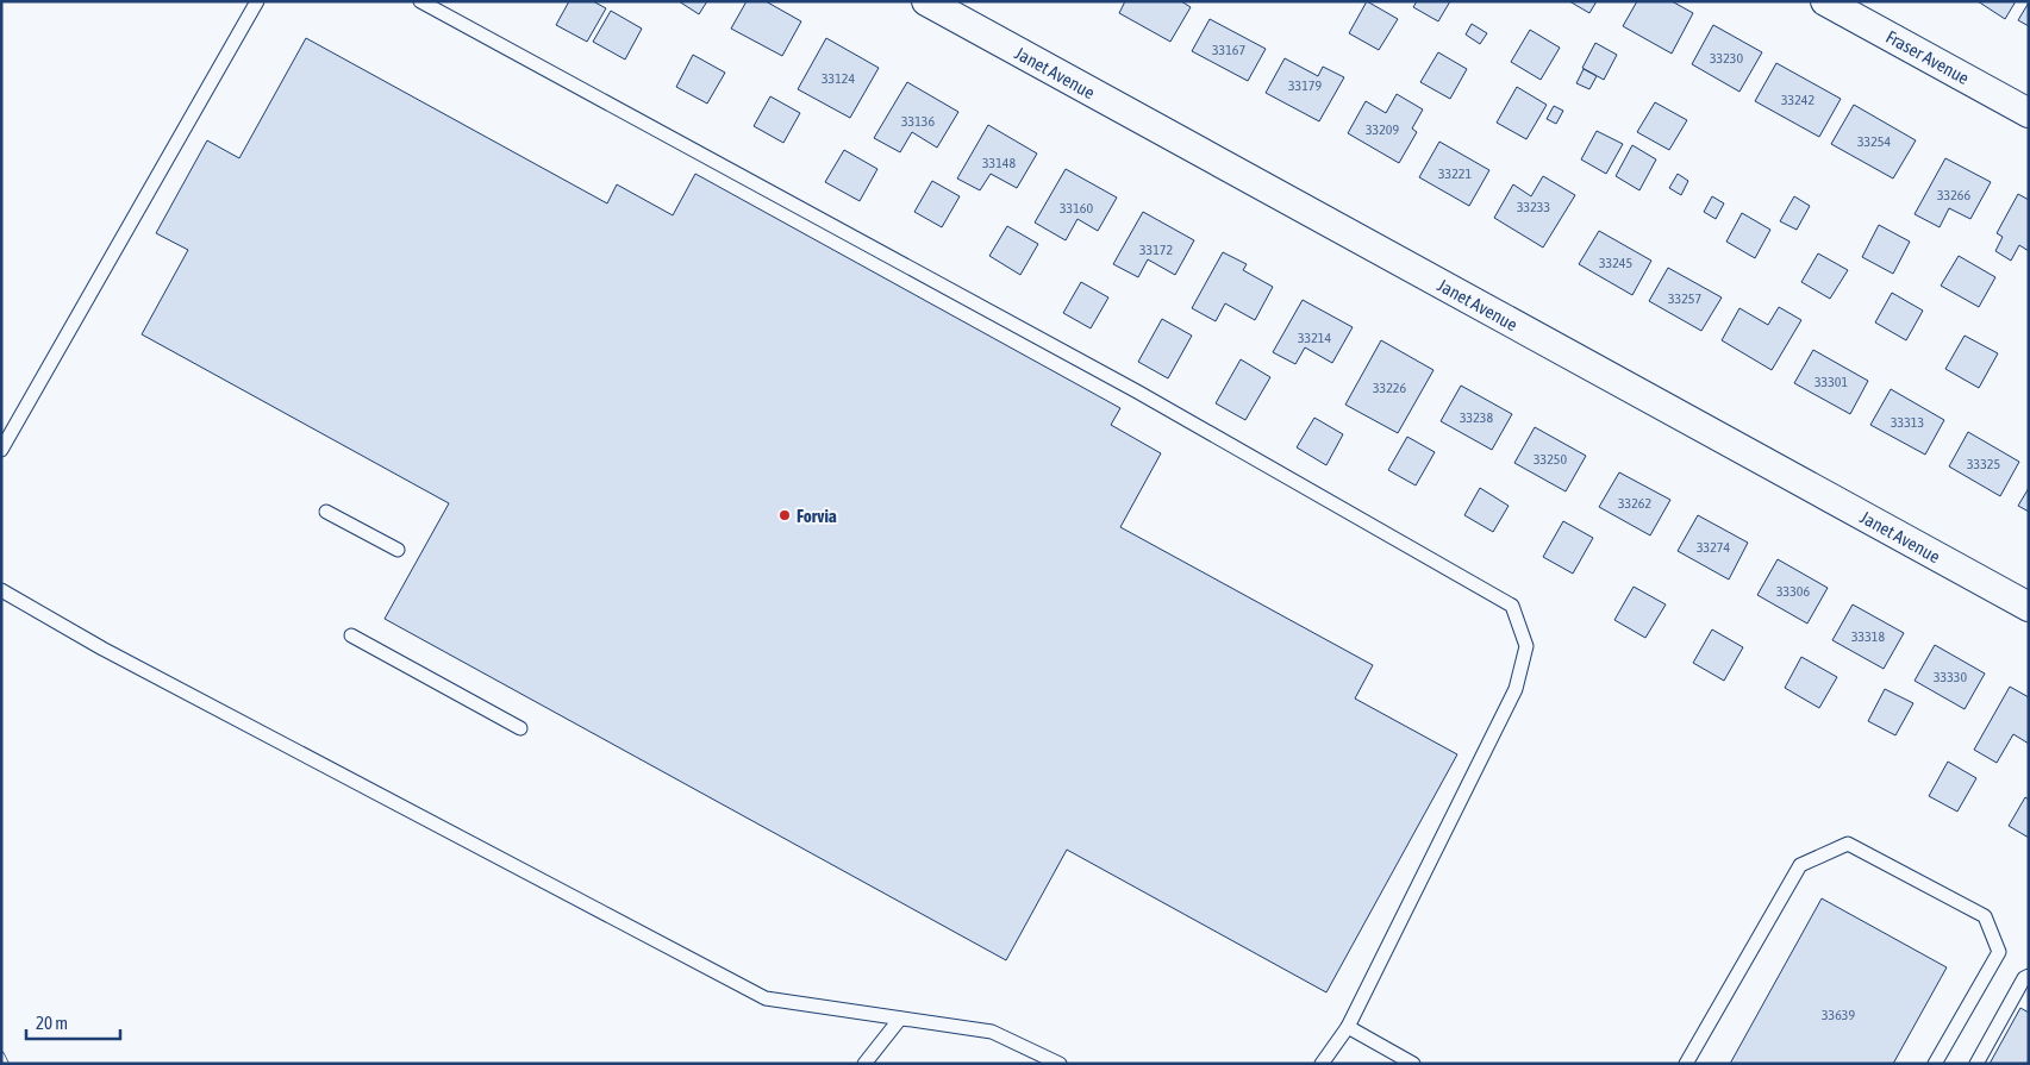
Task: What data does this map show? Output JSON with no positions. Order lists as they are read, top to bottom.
{
  "streets": {
    "street": ["Fraser Avenue", "Janet Avenue"]
  },
  "places": ["Forvia"],
  "house_numbers": [
    "33167",
    "33230",
    "33124",
    "33179",
    "33242",
    "33136",
    "33209",
    "33254",
    "33148",
    "33221",
    "33266",
    "33233",
    "33160",
    "33172",
    "33245",
    "33257",
    "33214",
    "33301",
    "33226",
    "33238",
    "33313",
    "33250",
    "33325",
    "33262",
    "33274",
    "33306",
    "33318",
    "33330",
    "33639"
  ],
  "scale_bar": "20 m"
}
